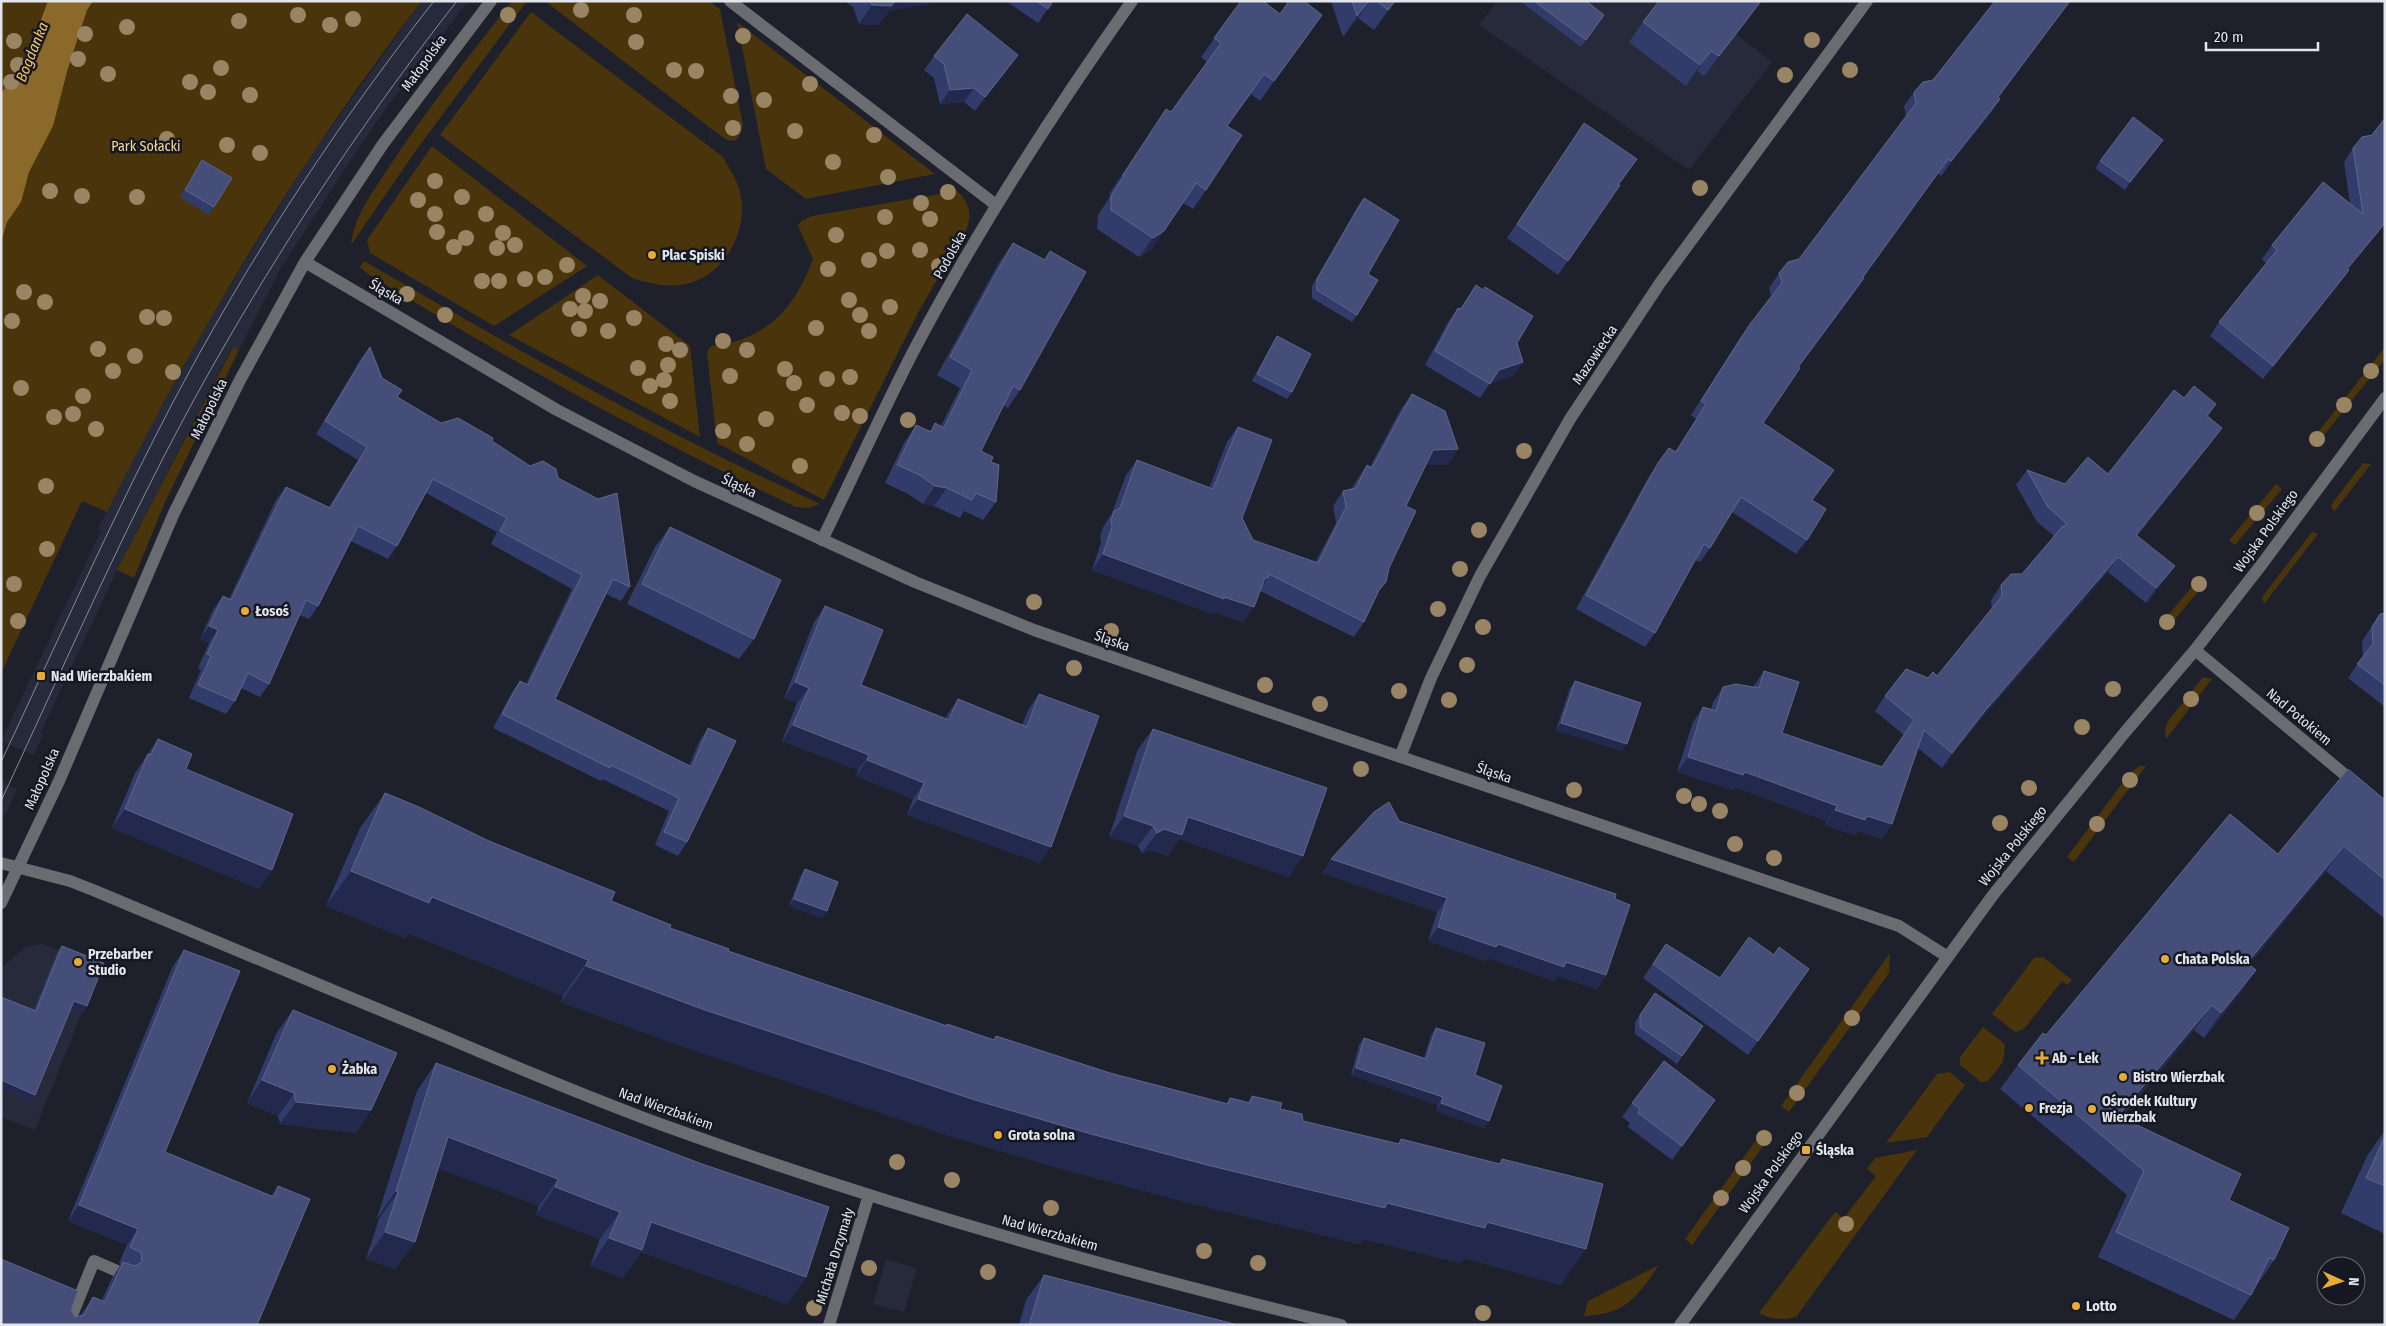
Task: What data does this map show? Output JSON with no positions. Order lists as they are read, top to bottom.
{
  "streets": {
    "street": [
      "Małopolska",
      "Podolska",
      "Śląska",
      "Mazowiecka",
      "Wojska Polskiego",
      "Nad Potokiem",
      "Nad Wierzbakiem",
      "Michała Drzymały"
    ]
  },
  "crossings": [
    ["Małopolska", "Śląska"],
    ["Małopolska", "Nad Wierzbakiem"],
    ["Podolska", "Śląska"],
    ["Śląska", "Mazowiecka"],
    ["Śląska", "Wojska Polskiego"],
    ["Wojska Polskiego", "Nad Potokiem"],
    ["Nad Wierzbakiem", "Michała Drzymały"]
  ],
  "water": ["Bogdanka"],
  "parks": ["Park Sołacki"],
  "places": {
    "other": [
      "Plac Spiski",
      "Łosoś",
      "Chata Polska",
      "Przebarber Studio",
      "Żabka",
      "Bistro Wierzbak",
      "Frezja",
      "Ośrodek Kultury Wierzbak",
      "Grota solna",
      "Lotto"
    ],
    "transit": ["Nad Wierzbakiem", "Śląska"],
    "health": ["Ab - Lek"]
  },
  "scale_bar": "20 m",
  "north": "right"
}
